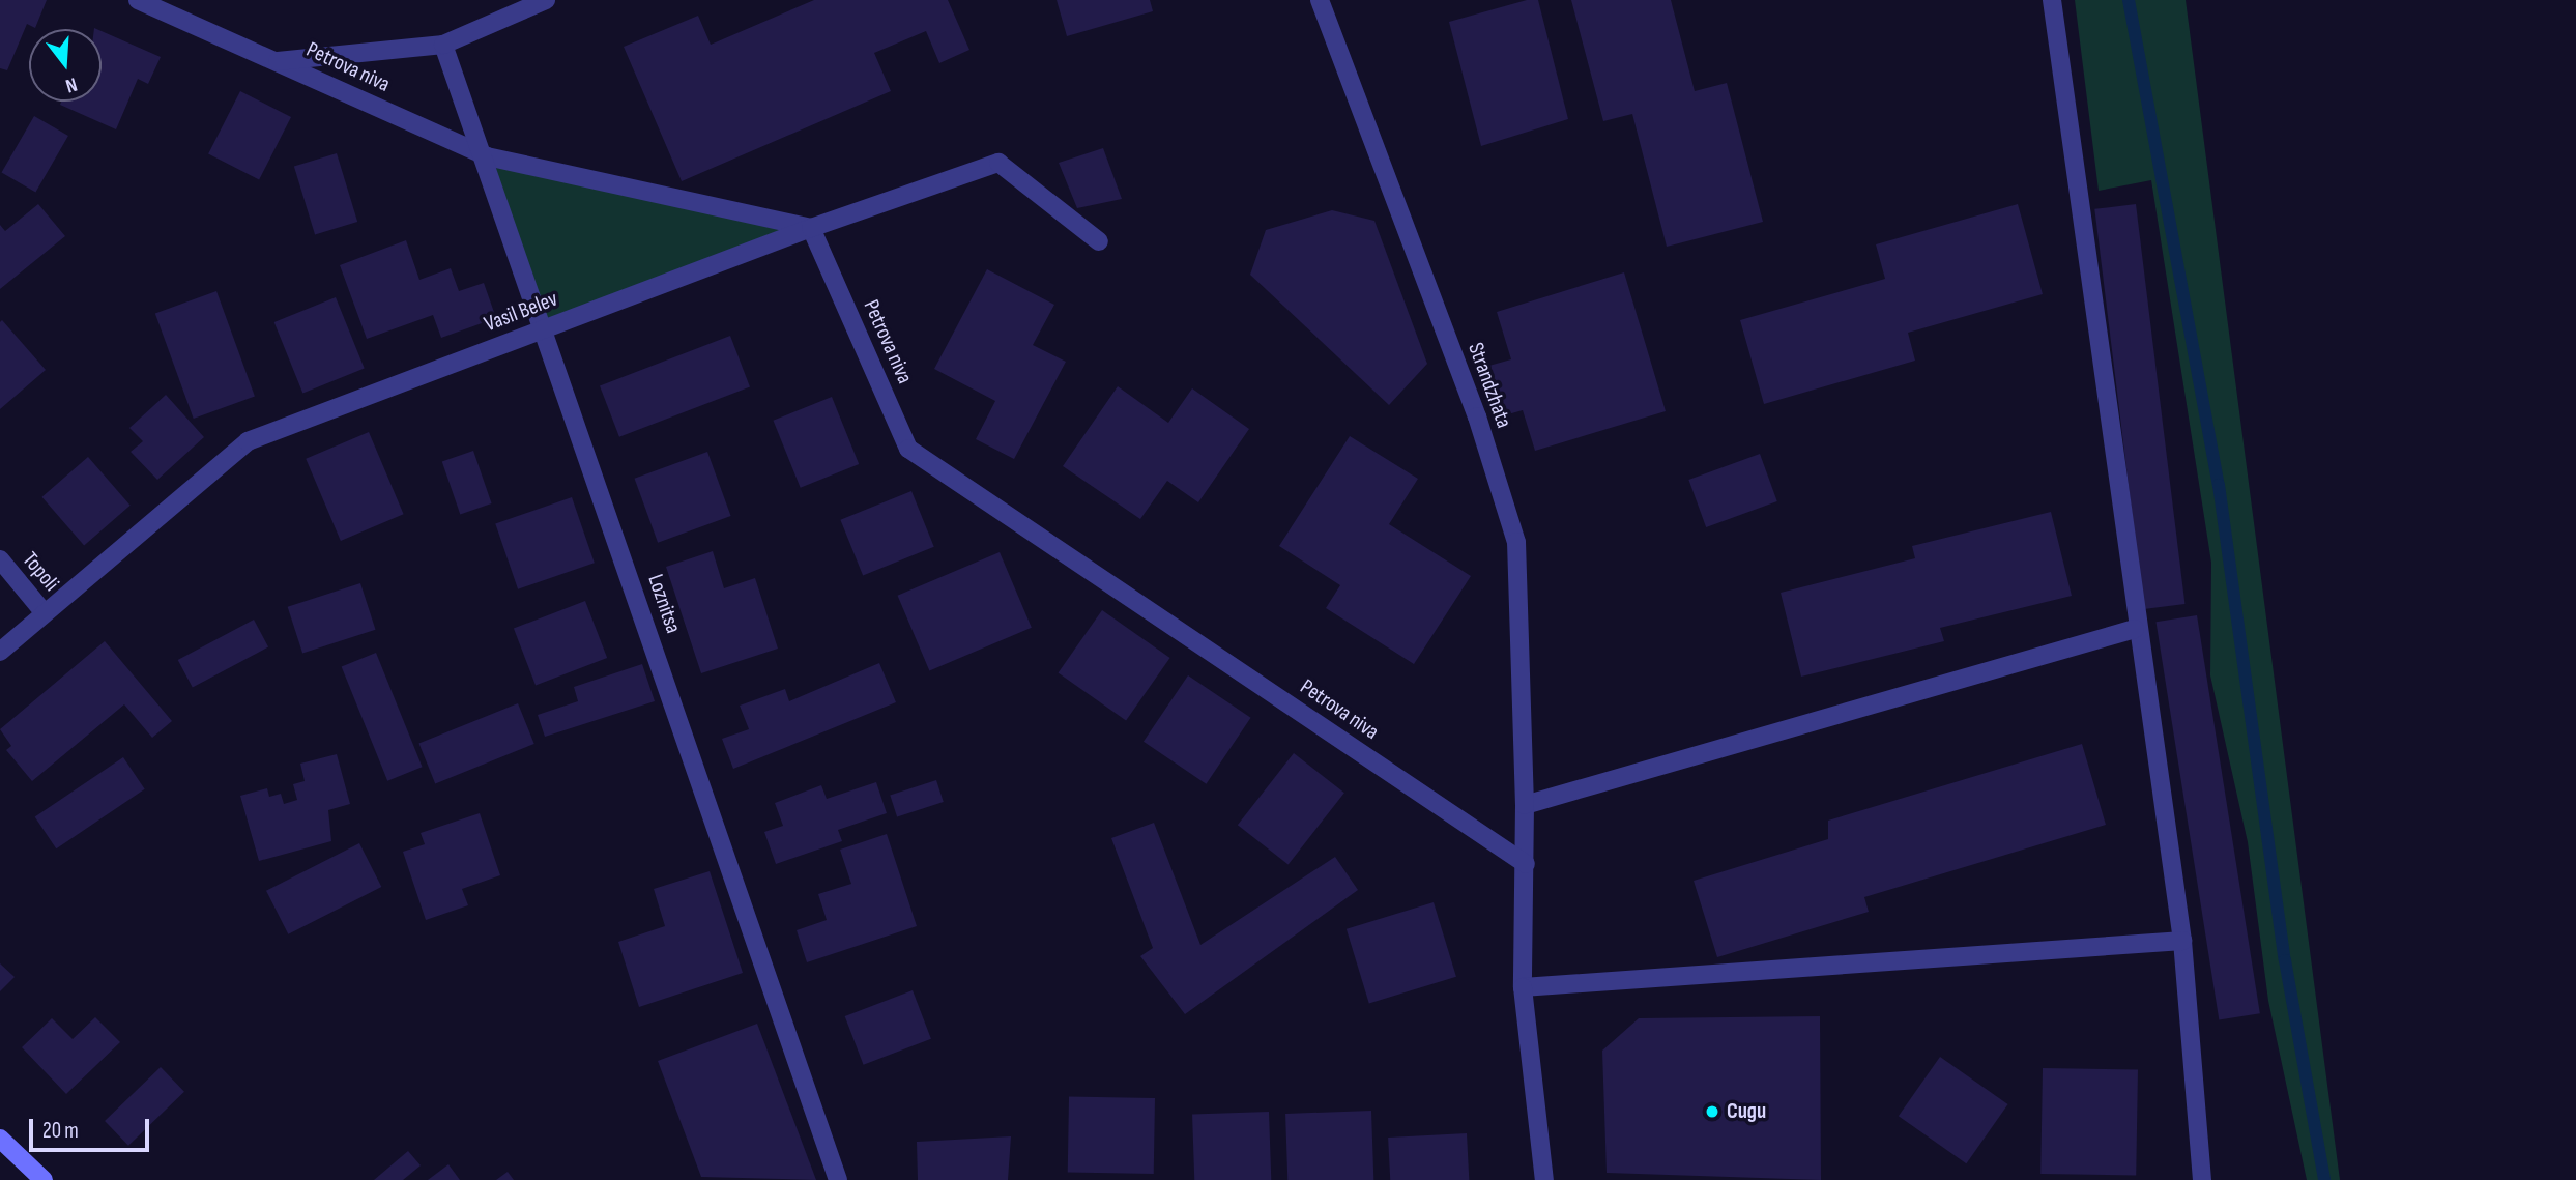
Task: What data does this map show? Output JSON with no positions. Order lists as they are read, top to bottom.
{
  "streets": {
    "street": [
      "Petrova niva",
      "Vasil Belev",
      "Strandzhata",
      "Topoli",
      "Loznitsa"
    ]
  },
  "crossings": [
    ["Petrova niva", "Vasil Belev"],
    ["Petrova niva", "Loznitsa"],
    ["Vasil Belev", "Topoli"],
    ["Vasil Belev", "Loznitsa"]
  ],
  "places": ["Сиди"],
  "scale_bar": "20 m",
  "north": "bottom"
}
